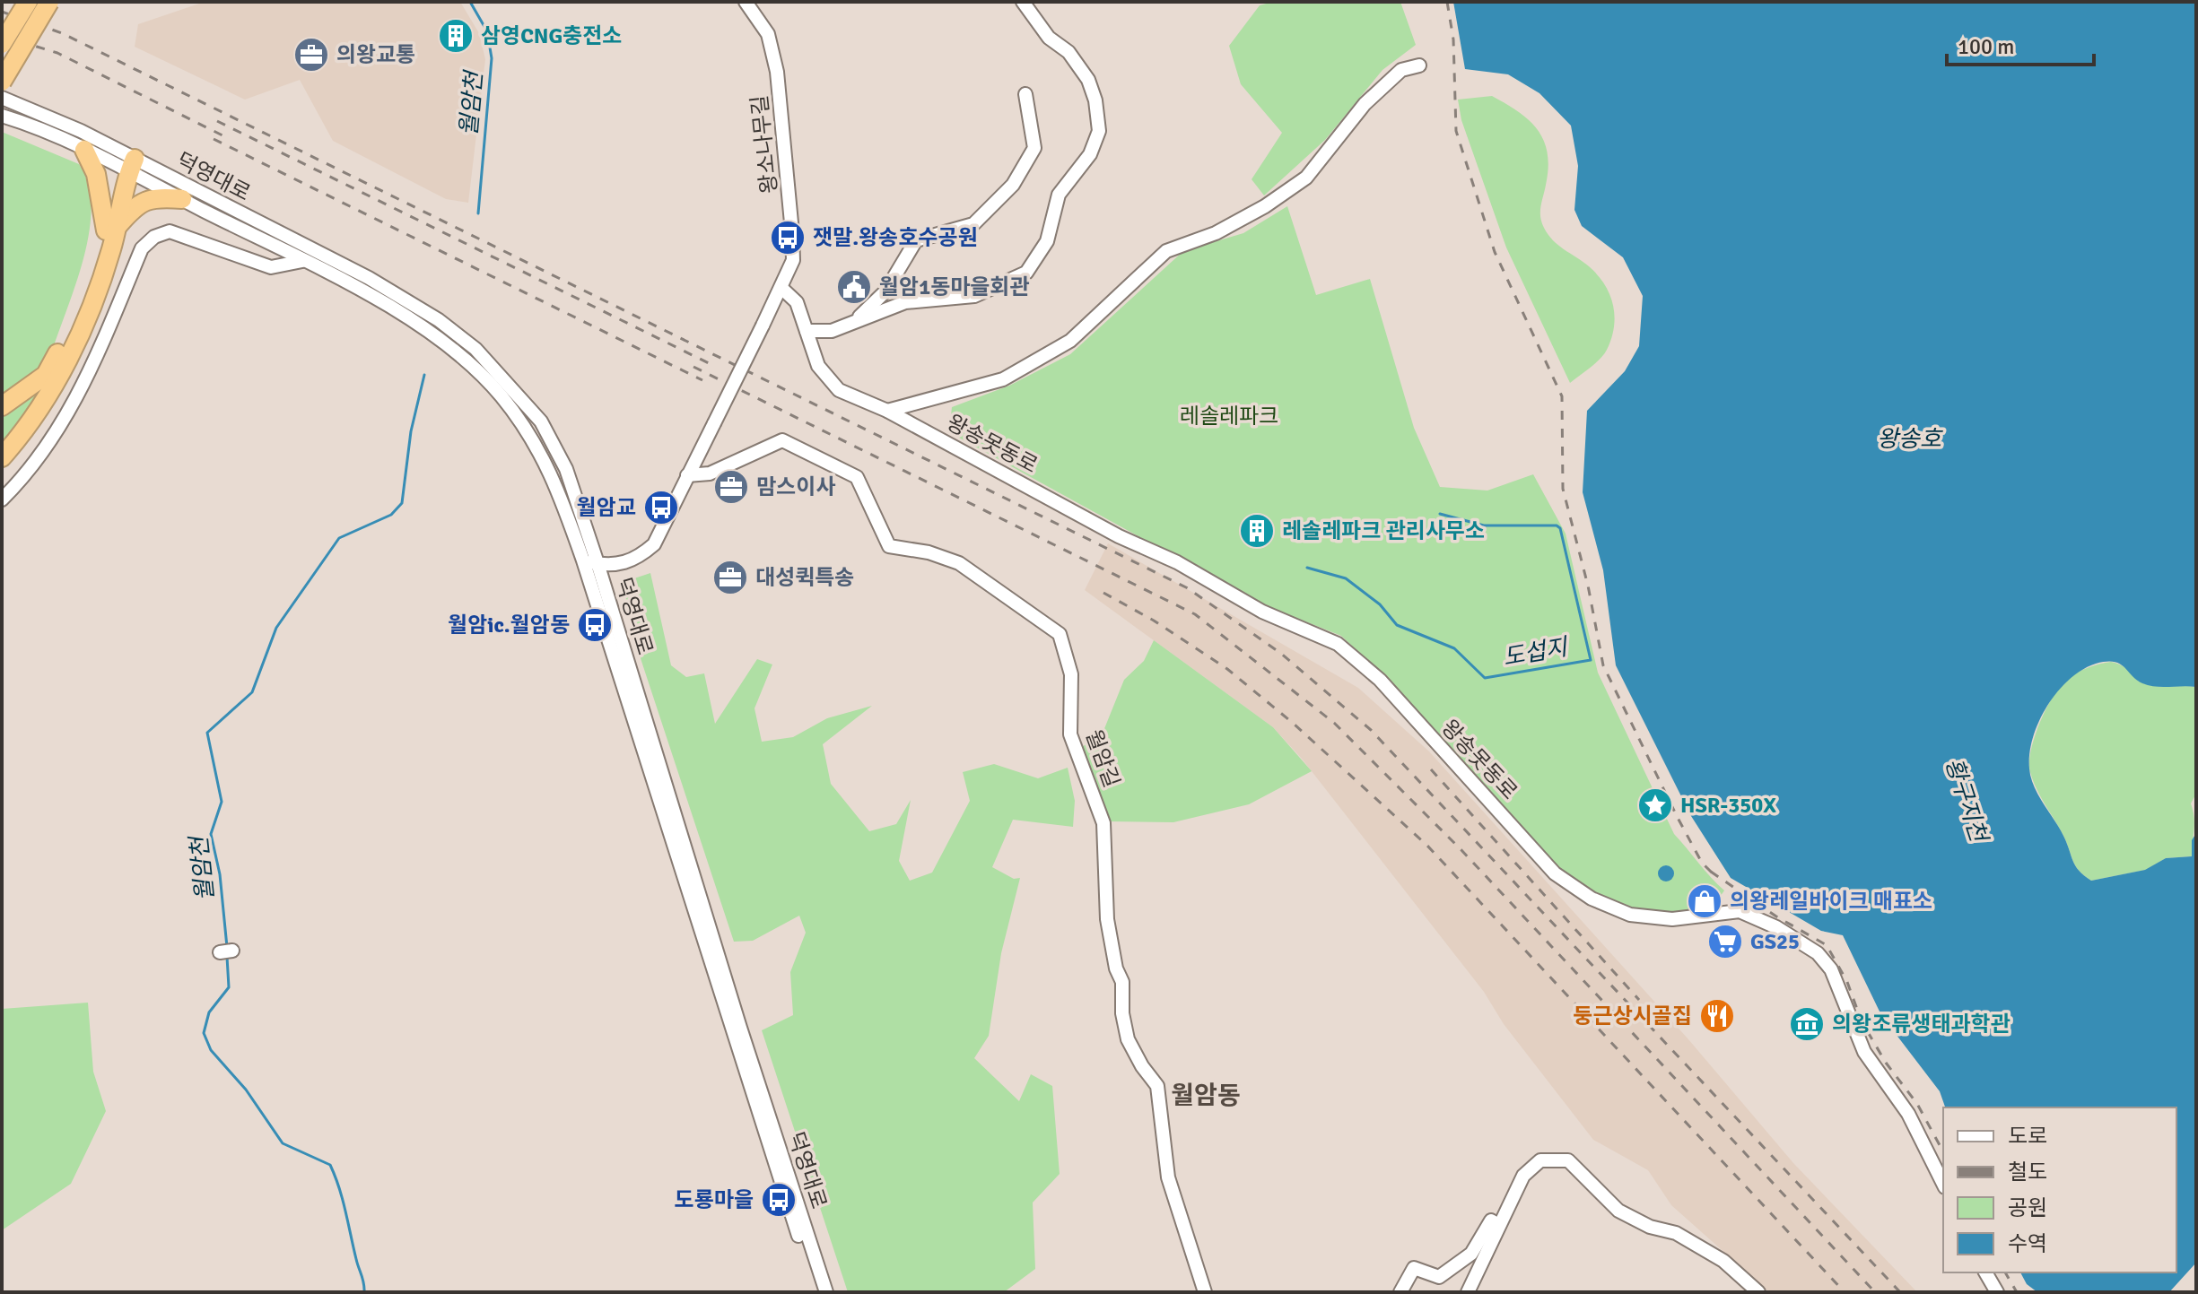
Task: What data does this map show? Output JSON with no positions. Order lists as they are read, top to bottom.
{
  "streets": {
    "street": [
      "왕소나무길",
      "덕영대로",
      "왕송못동로",
      "월암길"
    ]
  },
  "crossings": [
    ["왕소나무길", "왕송못동로"]
  ],
  "districts": ["월암동"],
  "water": [
    "월암천",
    "왕송호",
    "도섭지",
    "황구지천"
  ],
  "parks": ["레솔레파크"],
  "places": {
    "building": ["삼영CNG충전소", "레솔레파크 관리사무소"],
    "office": ["의왕교통", "맘스이사", "대성퀵특송"],
    "bus stop": [
      "잿말.왕송호수공원",
      "월암교",
      "월암ic.월암동",
      "도룡마을"
    ],
    "public building": ["월암1동마을회관"],
    "place": ["HSR-350X"],
    "shop": ["의왕레일바이크 매표소"],
    "supermarket": ["GS25"],
    "restaurant": ["둥근상시골집"],
    "museum": ["의왕조류생태과학관"]
  },
  "legend": [
    "도로",
    "철도",
    "공원",
    "수역"
  ],
  "scale_bar": "100 m"
}
